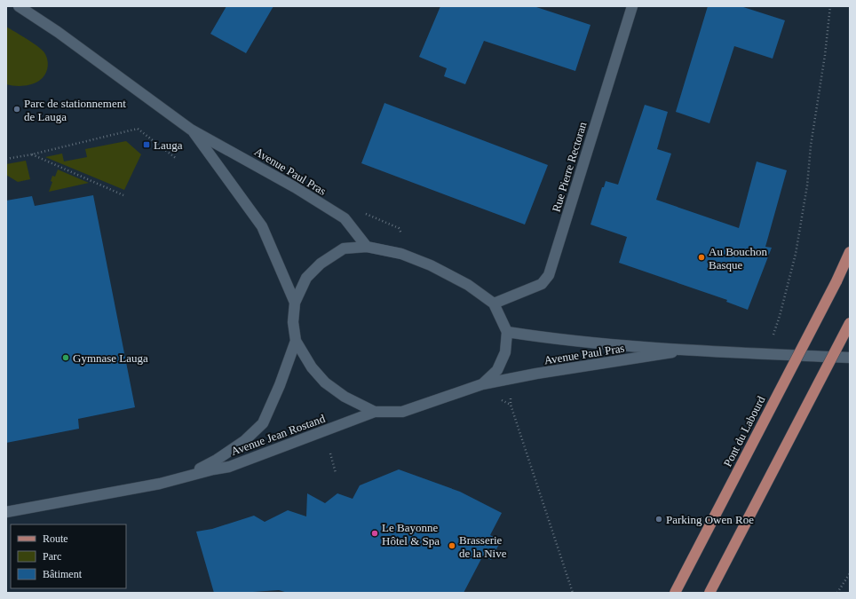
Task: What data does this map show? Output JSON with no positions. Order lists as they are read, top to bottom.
{
  "streets": {
    "main road": ["Pont du Labourd"],
    "street": ["Rue Pierre Rectoran", "Avenue Paul Pras", "Avenue Jean Rostand"]
  },
  "crossings": [
    ["Avenue Paul Pras", "Avenue Jean Rostand"]
  ],
  "places": {
    "other": [
      "Parc de stationnement de Lauga",
      "Au Bouchon Basque",
      "Gymnase Lauga",
      "Parking Owen Roe",
      "Le Bayonne Hôtel & Spa",
      "Brasserie de la Nive"
    ],
    "transit": ["Lauga"]
  },
  "legend": ["Route", "Parc", "Bâtiment"]
}
